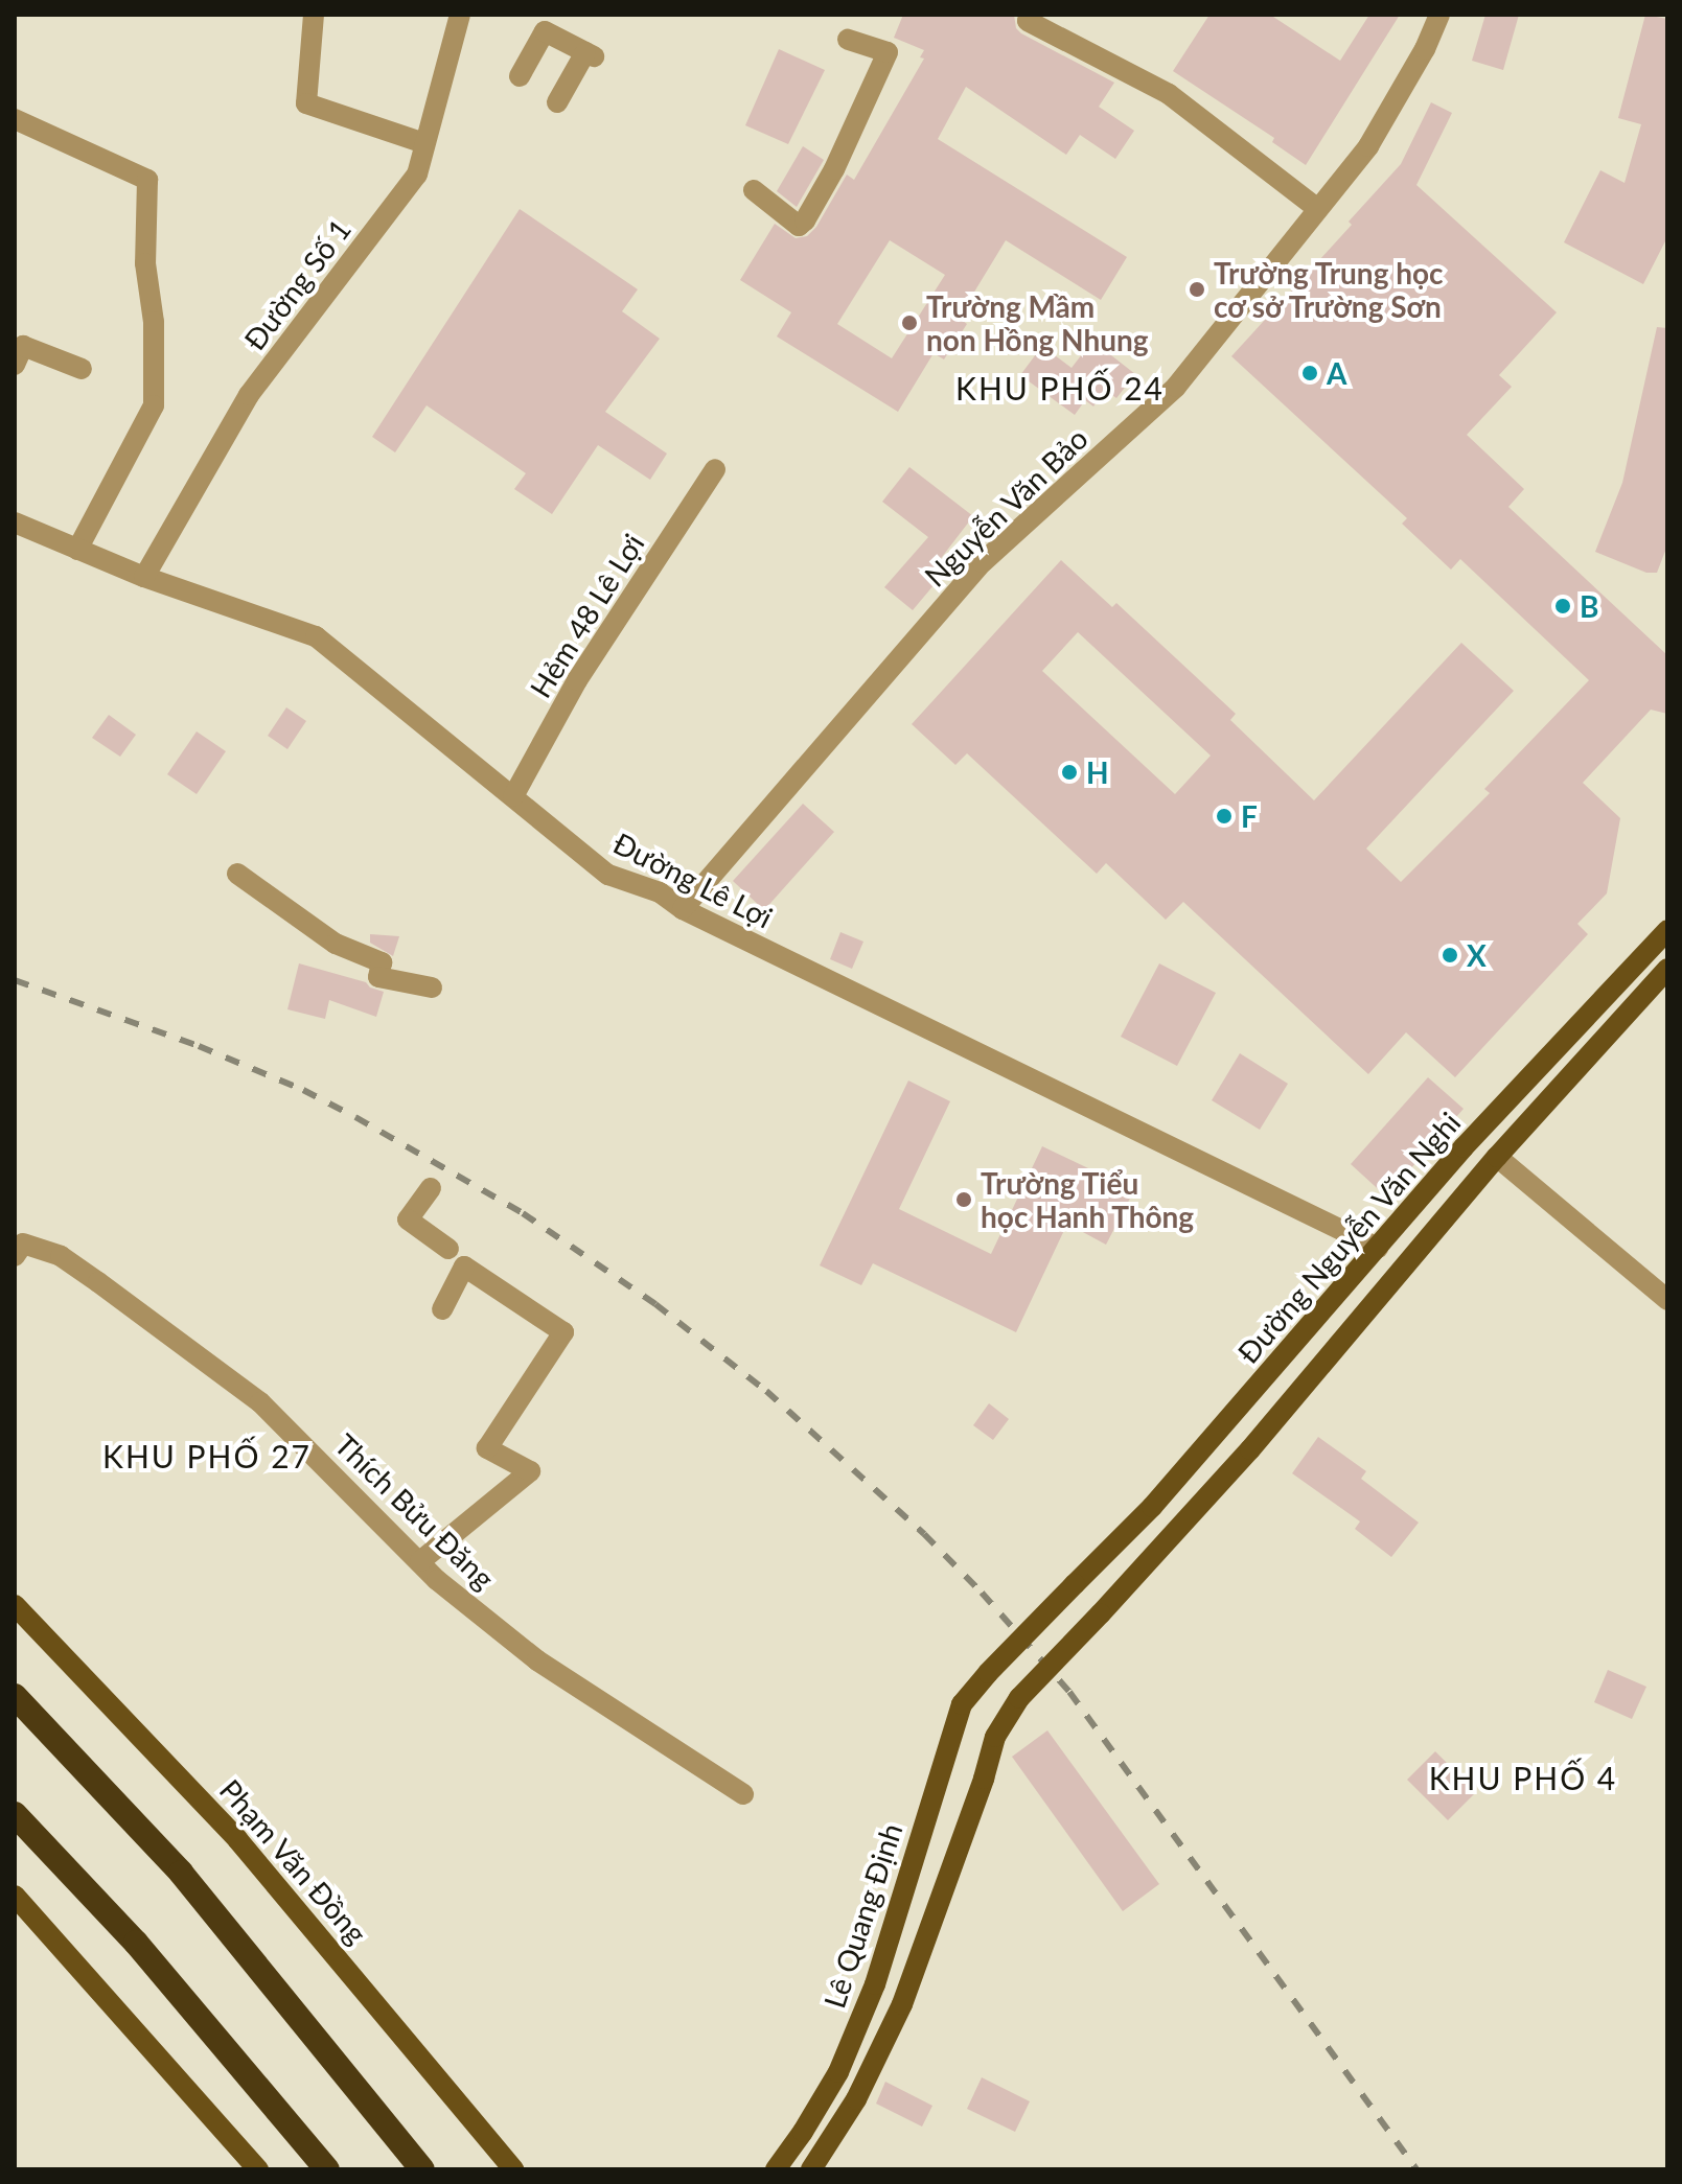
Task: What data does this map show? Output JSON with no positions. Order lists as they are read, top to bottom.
{
  "streets": {
    "main road": ["Đường Nguyễn Văn Nghi", "Phạm Văn Đồng", "Lê Quang Định"],
    "street": [
      "Đường Số 1",
      "Nguyễn Văn Bảo",
      "Hẻm 48 Lê Lợi",
      "Đường Lê Lợi",
      "Thích Bửu Đăng"
    ]
  },
  "crossings": [
    ["Đường Số 1", "Đường Lê Lợi"],
    ["Nguyễn Văn Bảo", "Đường Lê Lợi"],
    ["Hẻm 48 Lê Lợi", "Đường Lê Lợi"],
    ["Đường Lê Lợi", "Đường Nguyễn Văn Nghi"],
    ["Đường Nguyễn Văn Nghi", "Lê Quang Định"]
  ],
  "districts": ["KHU PHỐ 24", "KHU PHỐ 27", "KHU PHỐ 4"],
  "places": [
    "Trường Trung học cơ sở Trường Sơn",
    "Trường Mầm non Hồng Nhung",
    "A",
    "B",
    "H",
    "F",
    "X",
    "Trường Tiểu học Hanh Thông"
  ]
}
